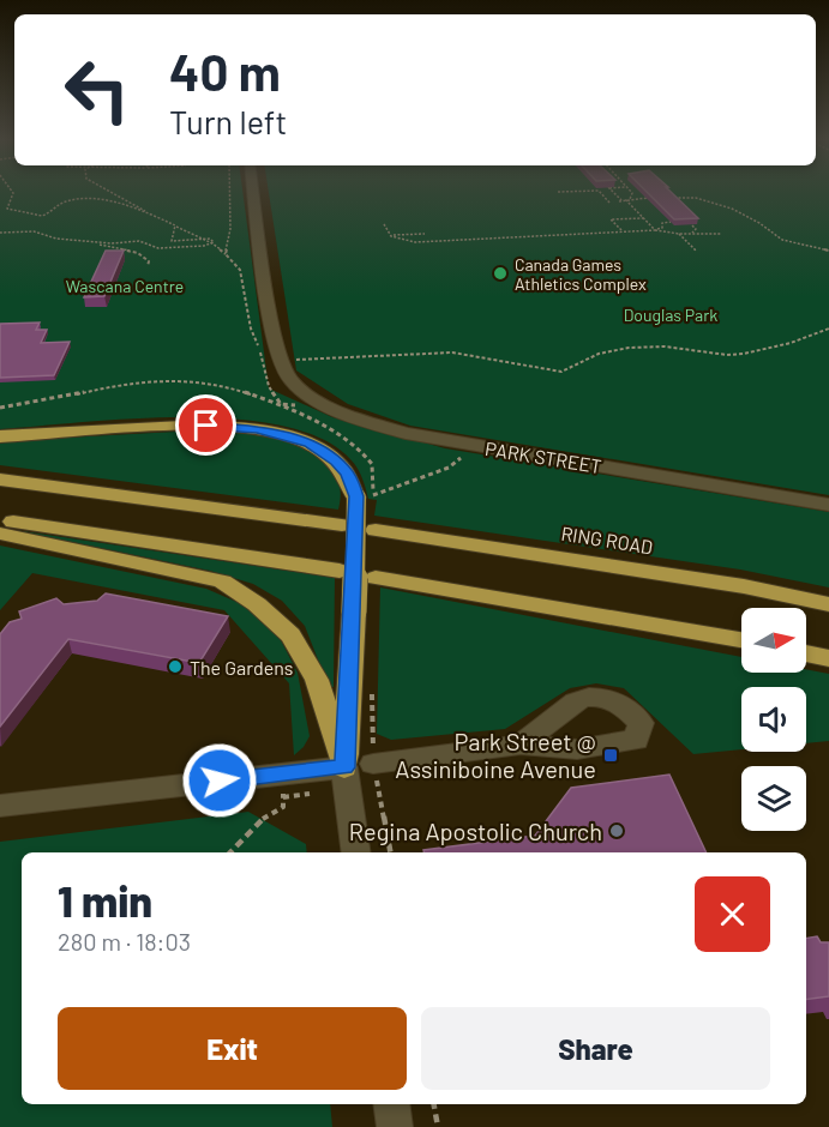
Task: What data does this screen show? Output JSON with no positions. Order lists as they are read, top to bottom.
{
  "streets": {
    "highway": ["RING ROAD"],
    "street": ["PARK STREET"]
  },
  "parks": ["Wascana Centre", "Douglas Park"],
  "places": {
    "other": ["Canada Games Athletics Complex", "The Gardens", "Regina Apostolic Church"],
    "transit": ["Park Street @ Assiniboine Avenue"]
  },
  "north": "right",
  "page": {
    "turn": ["40 m", "Turn left"],
    "heading": ["1 min", "280 m · 18:03"],
    "buttons": ["Exit", "Share"]
  }
}
